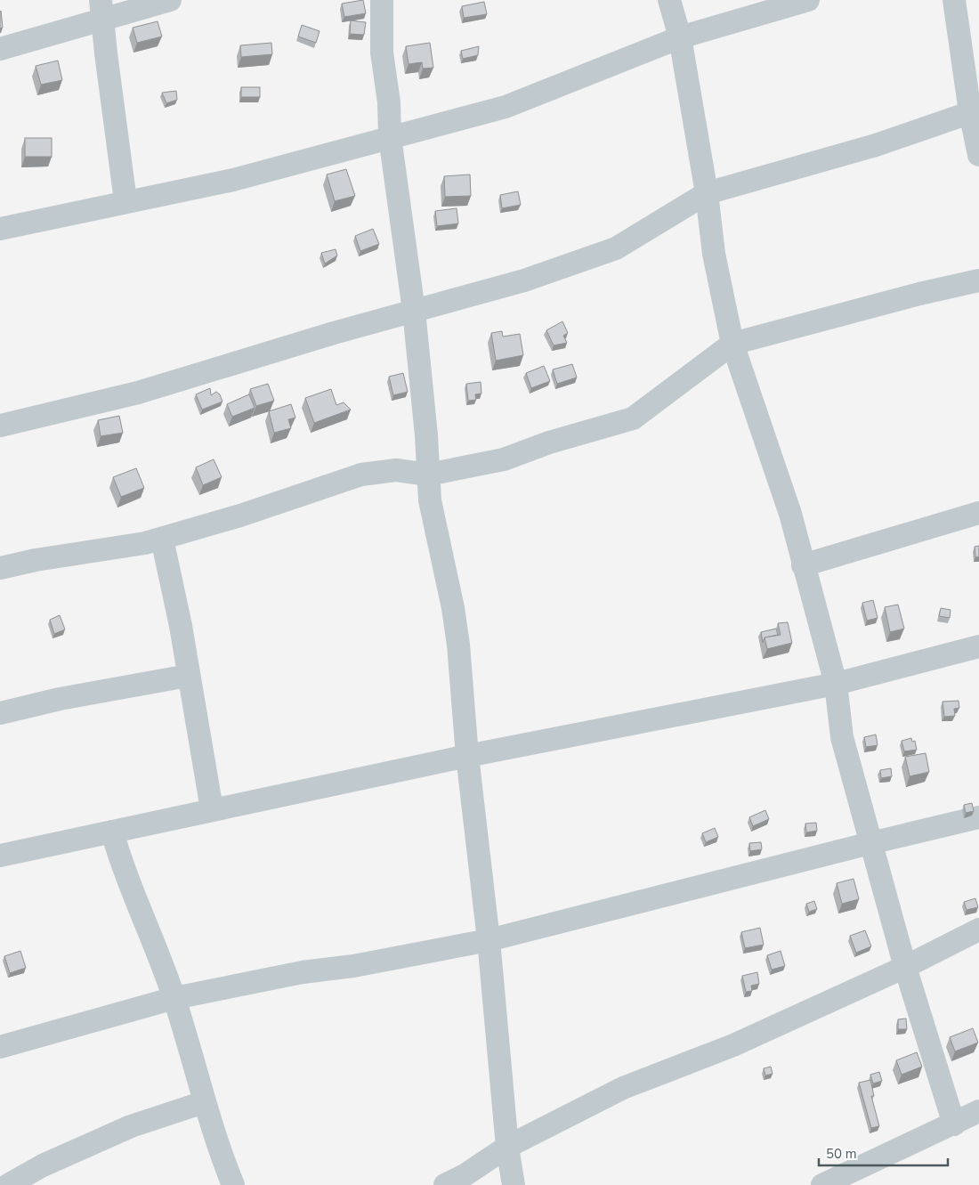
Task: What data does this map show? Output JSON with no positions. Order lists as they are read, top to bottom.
{
  "scale_bar": "50 m"
}
